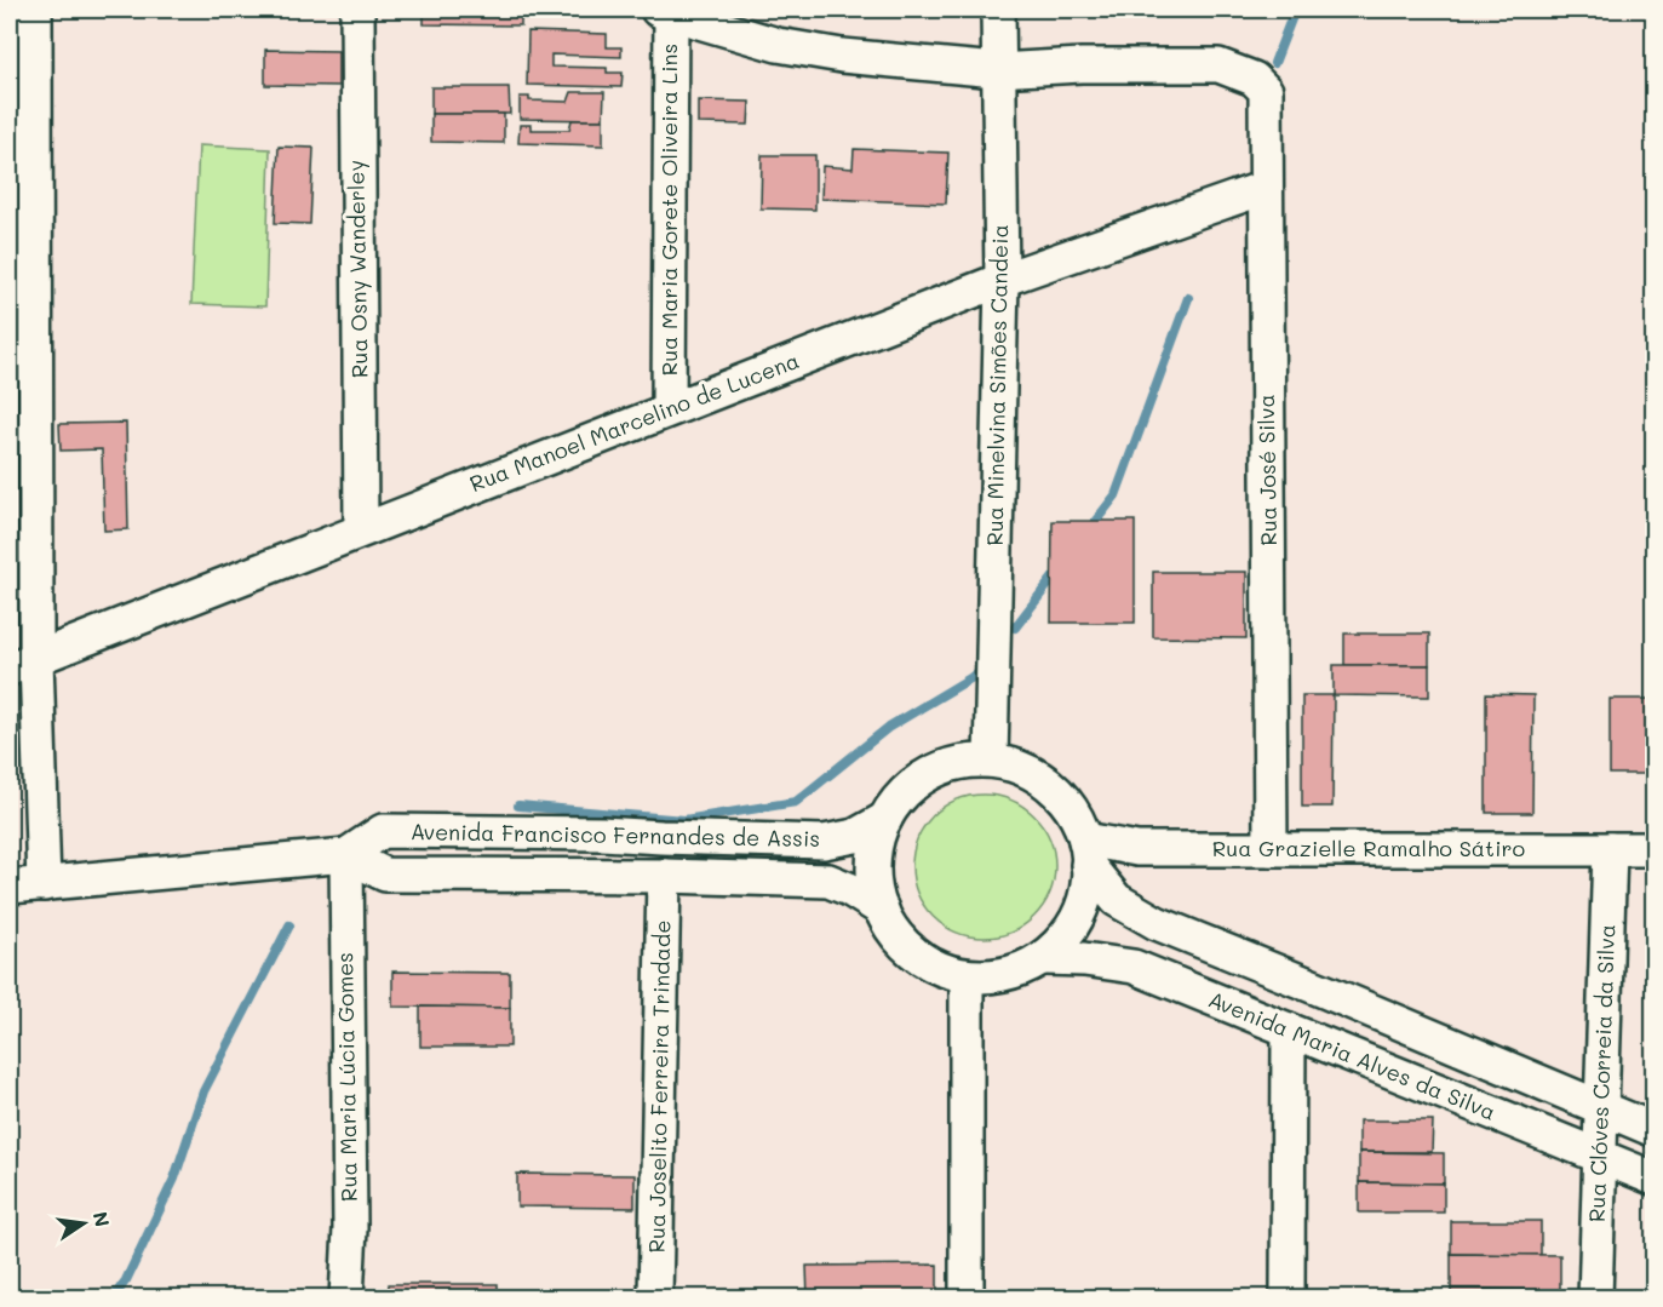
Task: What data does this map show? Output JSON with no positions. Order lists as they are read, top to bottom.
{
  "streets": {
    "street": [
      "Rua Maria Gorete Oliveira Lins",
      "Rua Osny Wanderley",
      "Rua Minelvina Simões Candeia",
      "Rua Manoel Marcelino de Lucena",
      "Rua José Silva",
      "Avenida Francisco Fernandes de Assis",
      "Rua Grazielle Ramalho Sátiro",
      "Avenida Maria Alves da Silva",
      "Rua Clóves Correia da Silva",
      "Rua Maria Lúcia Gomes",
      "Rua Joselito Ferreira Trindade"
    ]
  },
  "crossings": [
    ["Rua Maria Gorete Oliveira Lins", "Rua Manoel Marcelino de Lucena"],
    ["Rua Osny Wanderley", "Rua Manoel Marcelino de Lucena"],
    ["Rua Minelvina Simões Candeia", "Rua Manoel Marcelino de Lucena"],
    ["Rua Minelvina Simões Candeia", "Rua José Silva"],
    ["Rua Minelvina Simões Candeia", "Avenida Francisco Fernandes de Assis"],
    ["Rua Minelvina Simões Candeia", "Rua Grazielle Ramalho Sátiro"],
    ["Rua Minelvina Simões Candeia", "Avenida Maria Alves da Silva"],
    ["Rua Manoel Marcelino de Lucena", "Rua José Silva"],
    ["Rua José Silva", "Rua Grazielle Ramalho Sátiro"],
    ["Avenida Francisco Fernandes de Assis", "Rua Grazielle Ramalho Sátiro"],
    ["Avenida Francisco Fernandes de Assis", "Avenida Maria Alves da Silva"],
    ["Avenida Francisco Fernandes de Assis", "Rua Maria Lúcia Gomes"],
    ["Avenida Francisco Fernandes de Assis", "Rua Joselito Ferreira Trindade"],
    ["Rua Grazielle Ramalho Sátiro", "Avenida Maria Alves da Silva"],
    ["Rua Grazielle Ramalho Sátiro", "Rua Clóves Correia da Silva"],
    ["Avenida Maria Alves da Silva", "Rua Clóves Correia da Silva"]
  ],
  "north": "right"
}
